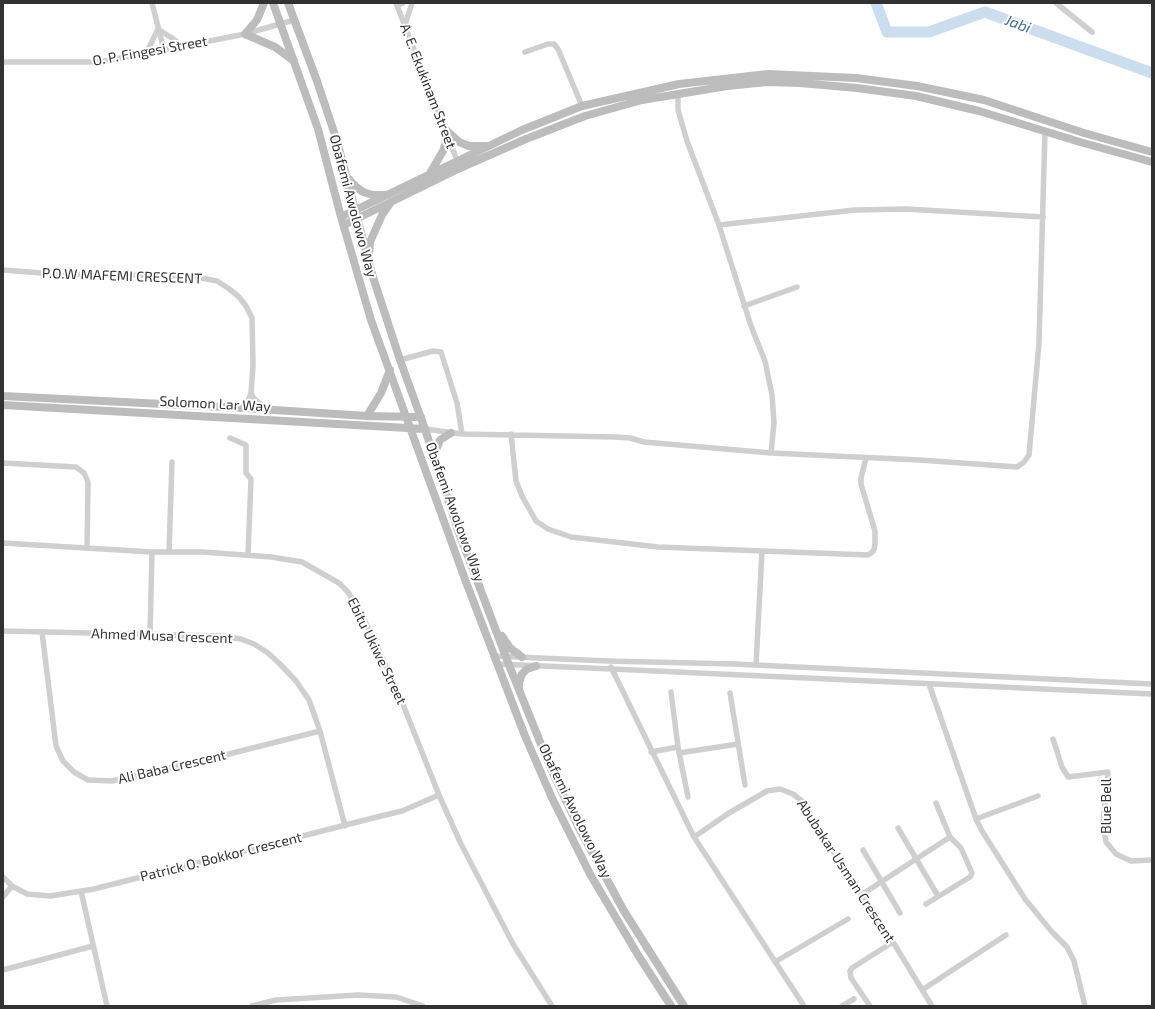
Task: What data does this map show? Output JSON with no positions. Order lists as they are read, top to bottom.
{
  "streets": {
    "main road": ["Obafemi Awolowo Way", "Solomon Lar Way"],
    "street": [
      "O. P. Fingesi Street",
      "A. E. Ekukinam Street",
      "P.O.W MAFEMI CRESCENT",
      "Ahmed Musa Crescent",
      "Ebitu Ukiwe Street",
      "Ali Baba Crescent",
      "Blue Bell",
      "Patrick O. Bokkor Crescent",
      "Abubakar Usman Crescent"
    ]
  },
  "crossings": [
    ["O. P. Fingesi Street", "Obafemi Awolowo Way"],
    ["Obafemi Awolowo Way", "Solomon Lar Way"],
    ["P.O.W MAFEMI CRESCENT", "Solomon Lar Way"],
    ["Ahmed Musa Crescent", "Ali Baba Crescent"],
    ["Ahmed Musa Crescent", "Patrick O. Bokkor Crescent"],
    ["Ebitu Ukiwe Street", "Patrick O. Bokkor Crescent"]
  ],
  "water": ["Jabi"]
}
